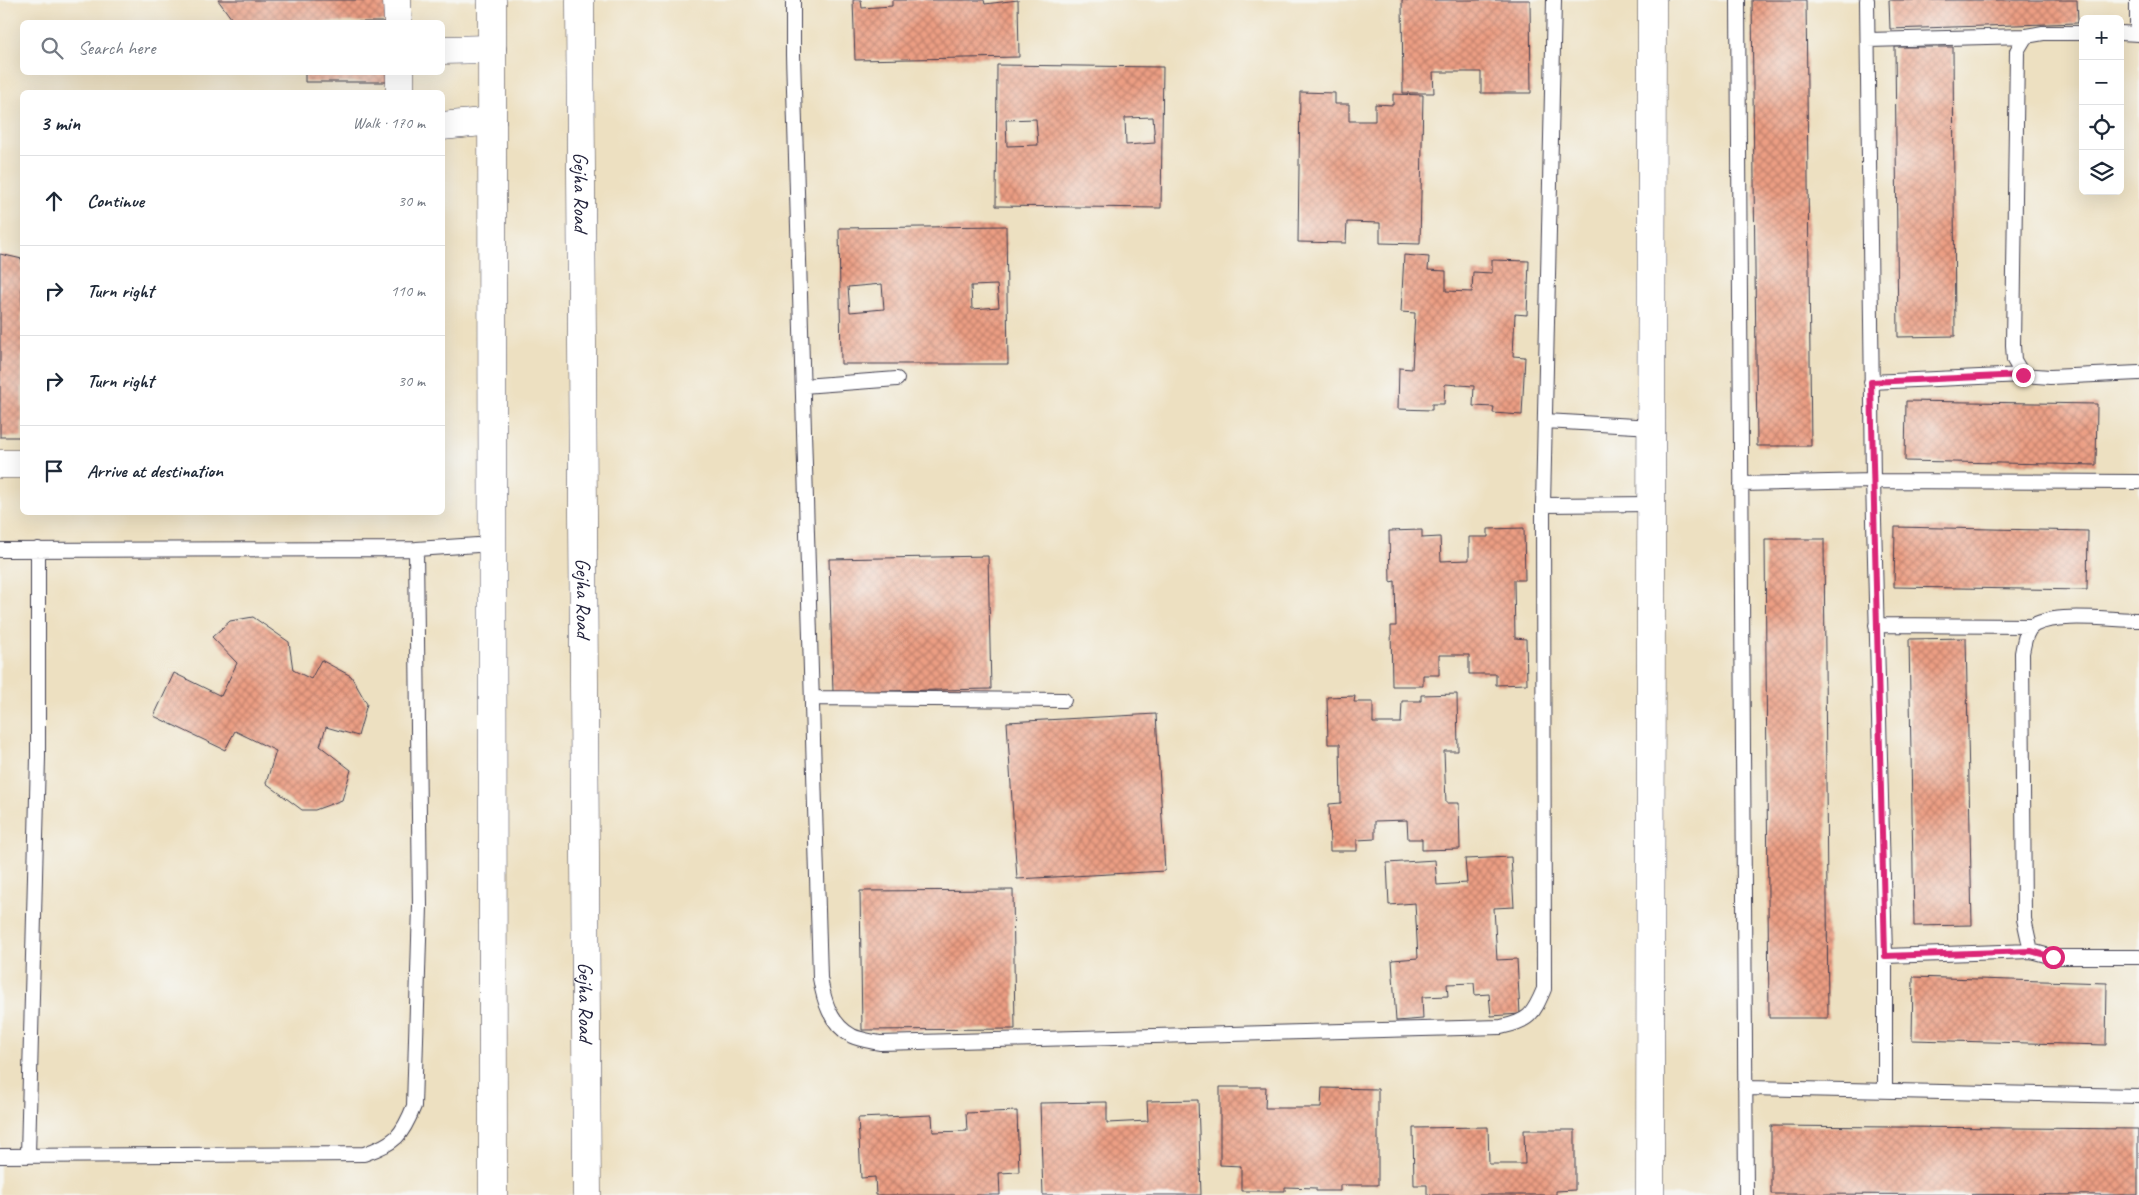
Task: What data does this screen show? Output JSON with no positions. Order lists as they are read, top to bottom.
{
  "streets": {
    "street": ["Gejha Road"]
  },
  "page": {
    "map_buttons": ["+", "−"],
    "search": "Search here",
    "heading": ["3 min", "Walk · 170 m"],
    "list": [
      ["Continue", "30 m"],
      ["Turn right", "110 m"],
      ["Turn right", "30 m"],
      "Arrive at destination"
    ]
  }
}
